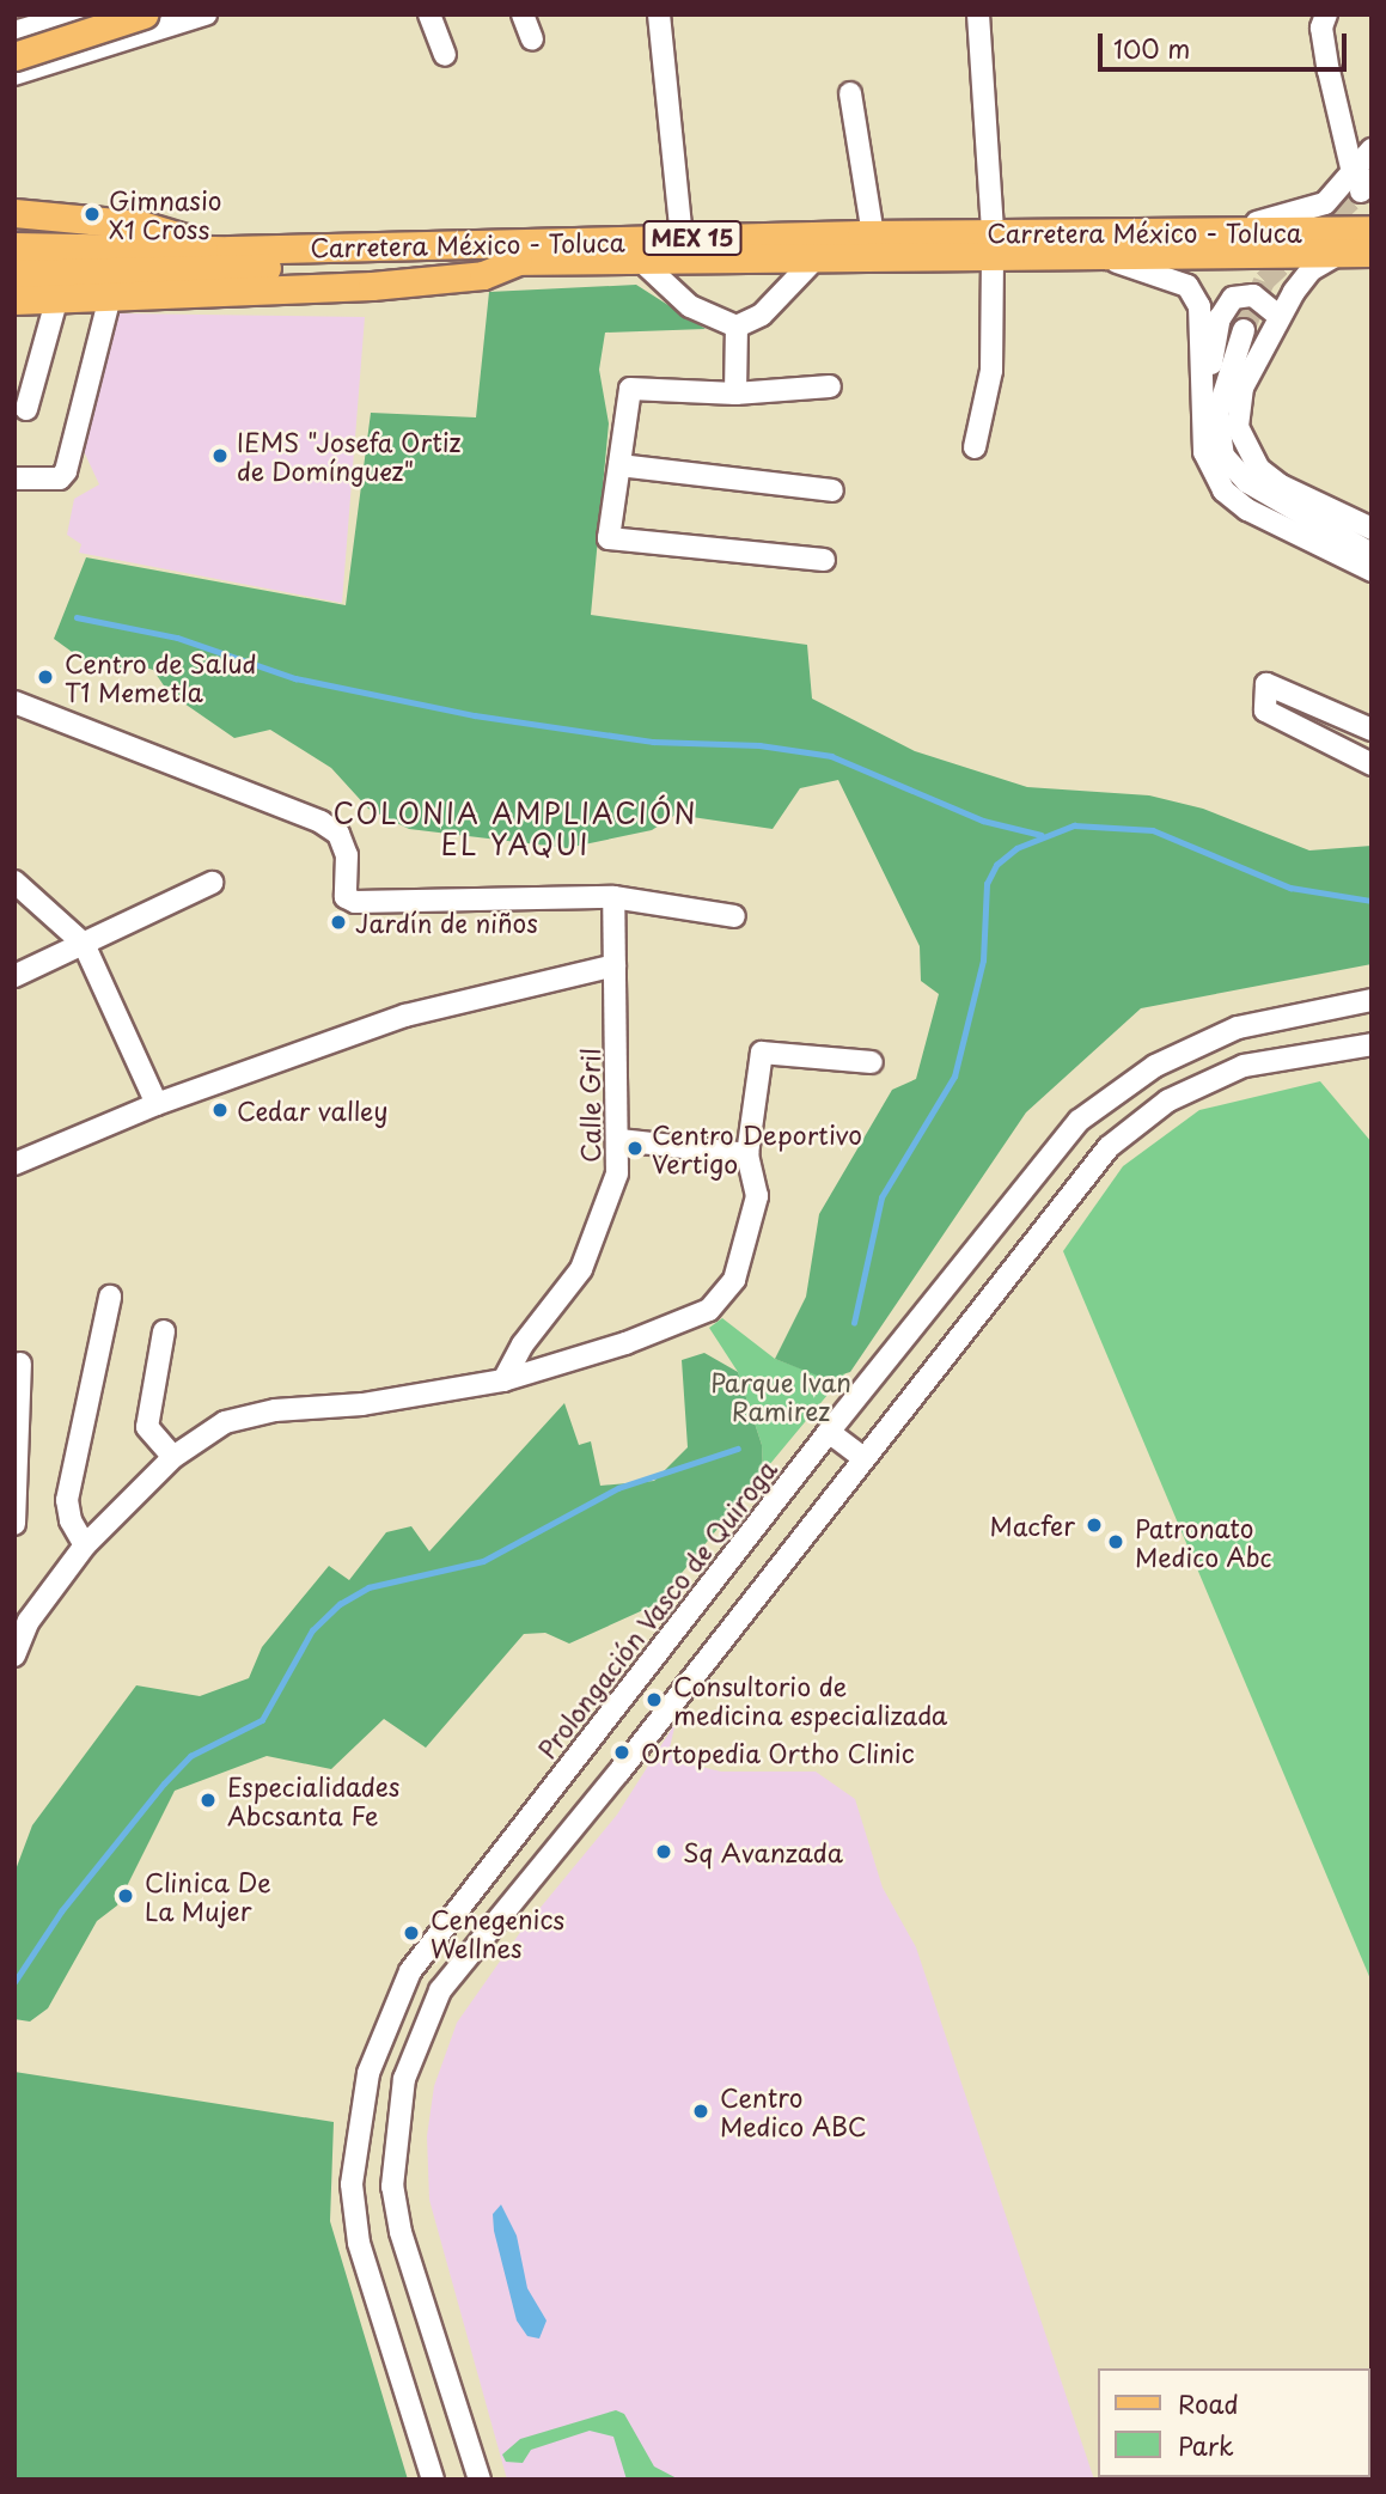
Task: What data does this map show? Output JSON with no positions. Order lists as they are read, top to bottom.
{
  "streets": {
    "main road": ["Carretera México - Toluca", "MEX 15"],
    "street": ["Calle Gril", "Prolongación Vasco de Quiroga"]
  },
  "districts": ["COLONIA AMPLIACIÓN EL YAQUI"],
  "parks": ["Parque Ivan Ramirez"],
  "places": [
    "Gimnasio X1 Cross",
    "IEMS \"Josefa Ortiz de Domínguez\"",
    "Centro de Salud T1 Memetla",
    "Jardín de niños",
    "Cedar valley",
    "Centro Deportivo Vertigo",
    "Macfer",
    "Patronato Medico Abc",
    "Consultorio de medicina especializada",
    "Ortopedia Ortho Clinic",
    "Especialidades Abcsanta Fe",
    "Sq Avanzada",
    "Clinica De La Mujer",
    "Cenegenics Wellnes",
    "Centro Medico ABC"
  ],
  "legend": ["Road", "Park"],
  "scale_bar": "100 m"
}
